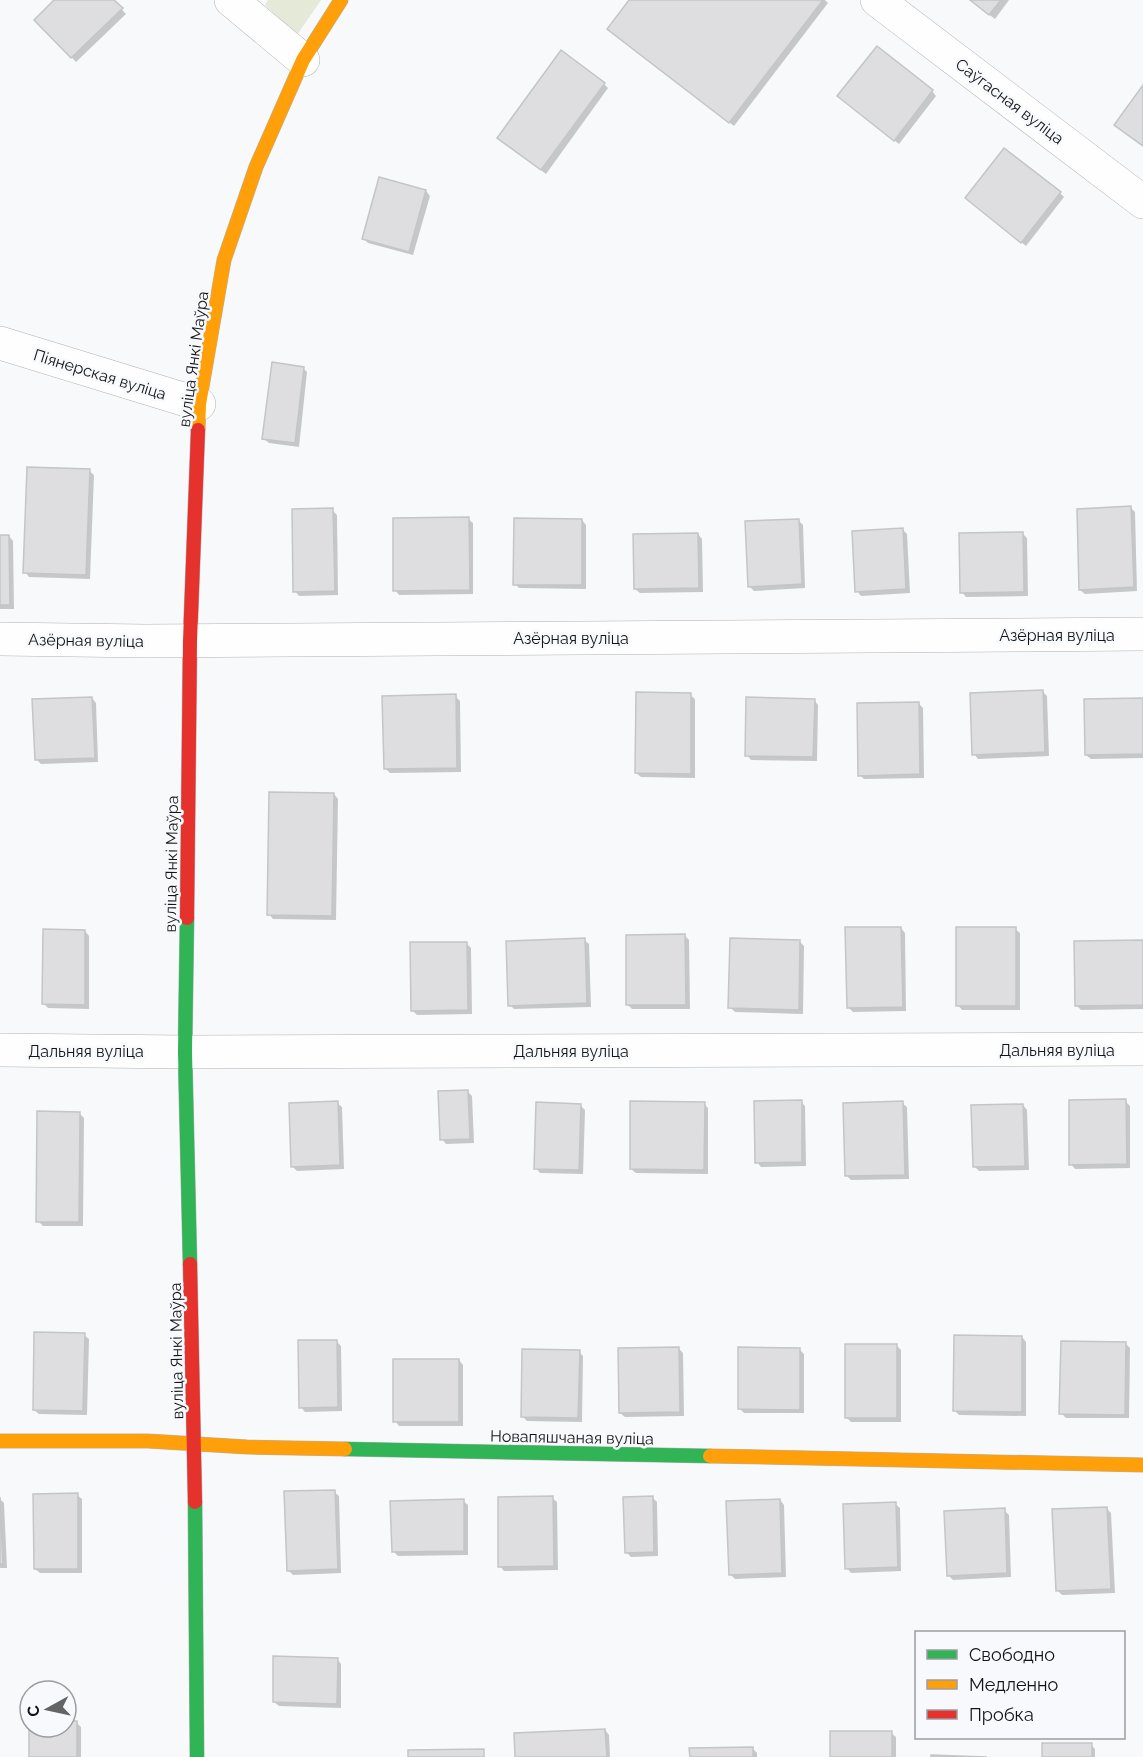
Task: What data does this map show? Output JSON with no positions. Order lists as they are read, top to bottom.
{
  "streets": {
    "street": [
      "Саўгасная вуліца",
      "вуліца Янкі Маўра",
      "Піянерская вуліца",
      "Азёрная вуліца",
      "Дальняя вуліца",
      "Новапяшчаная вуліца"
    ]
  },
  "crossings": [
    ["вуліца Янкі Маўра", "Піянерская вуліца"],
    ["вуліца Янкі Маўра", "Азёрная вуліца"],
    ["вуліца Янкі Маўра", "Дальняя вуліца"],
    ["вуліца Янкі Маўра", "Новапяшчаная вуліца"]
  ],
  "legend": ["Свободно", "Медленно", "Пробка"],
  "north": "left"
}
